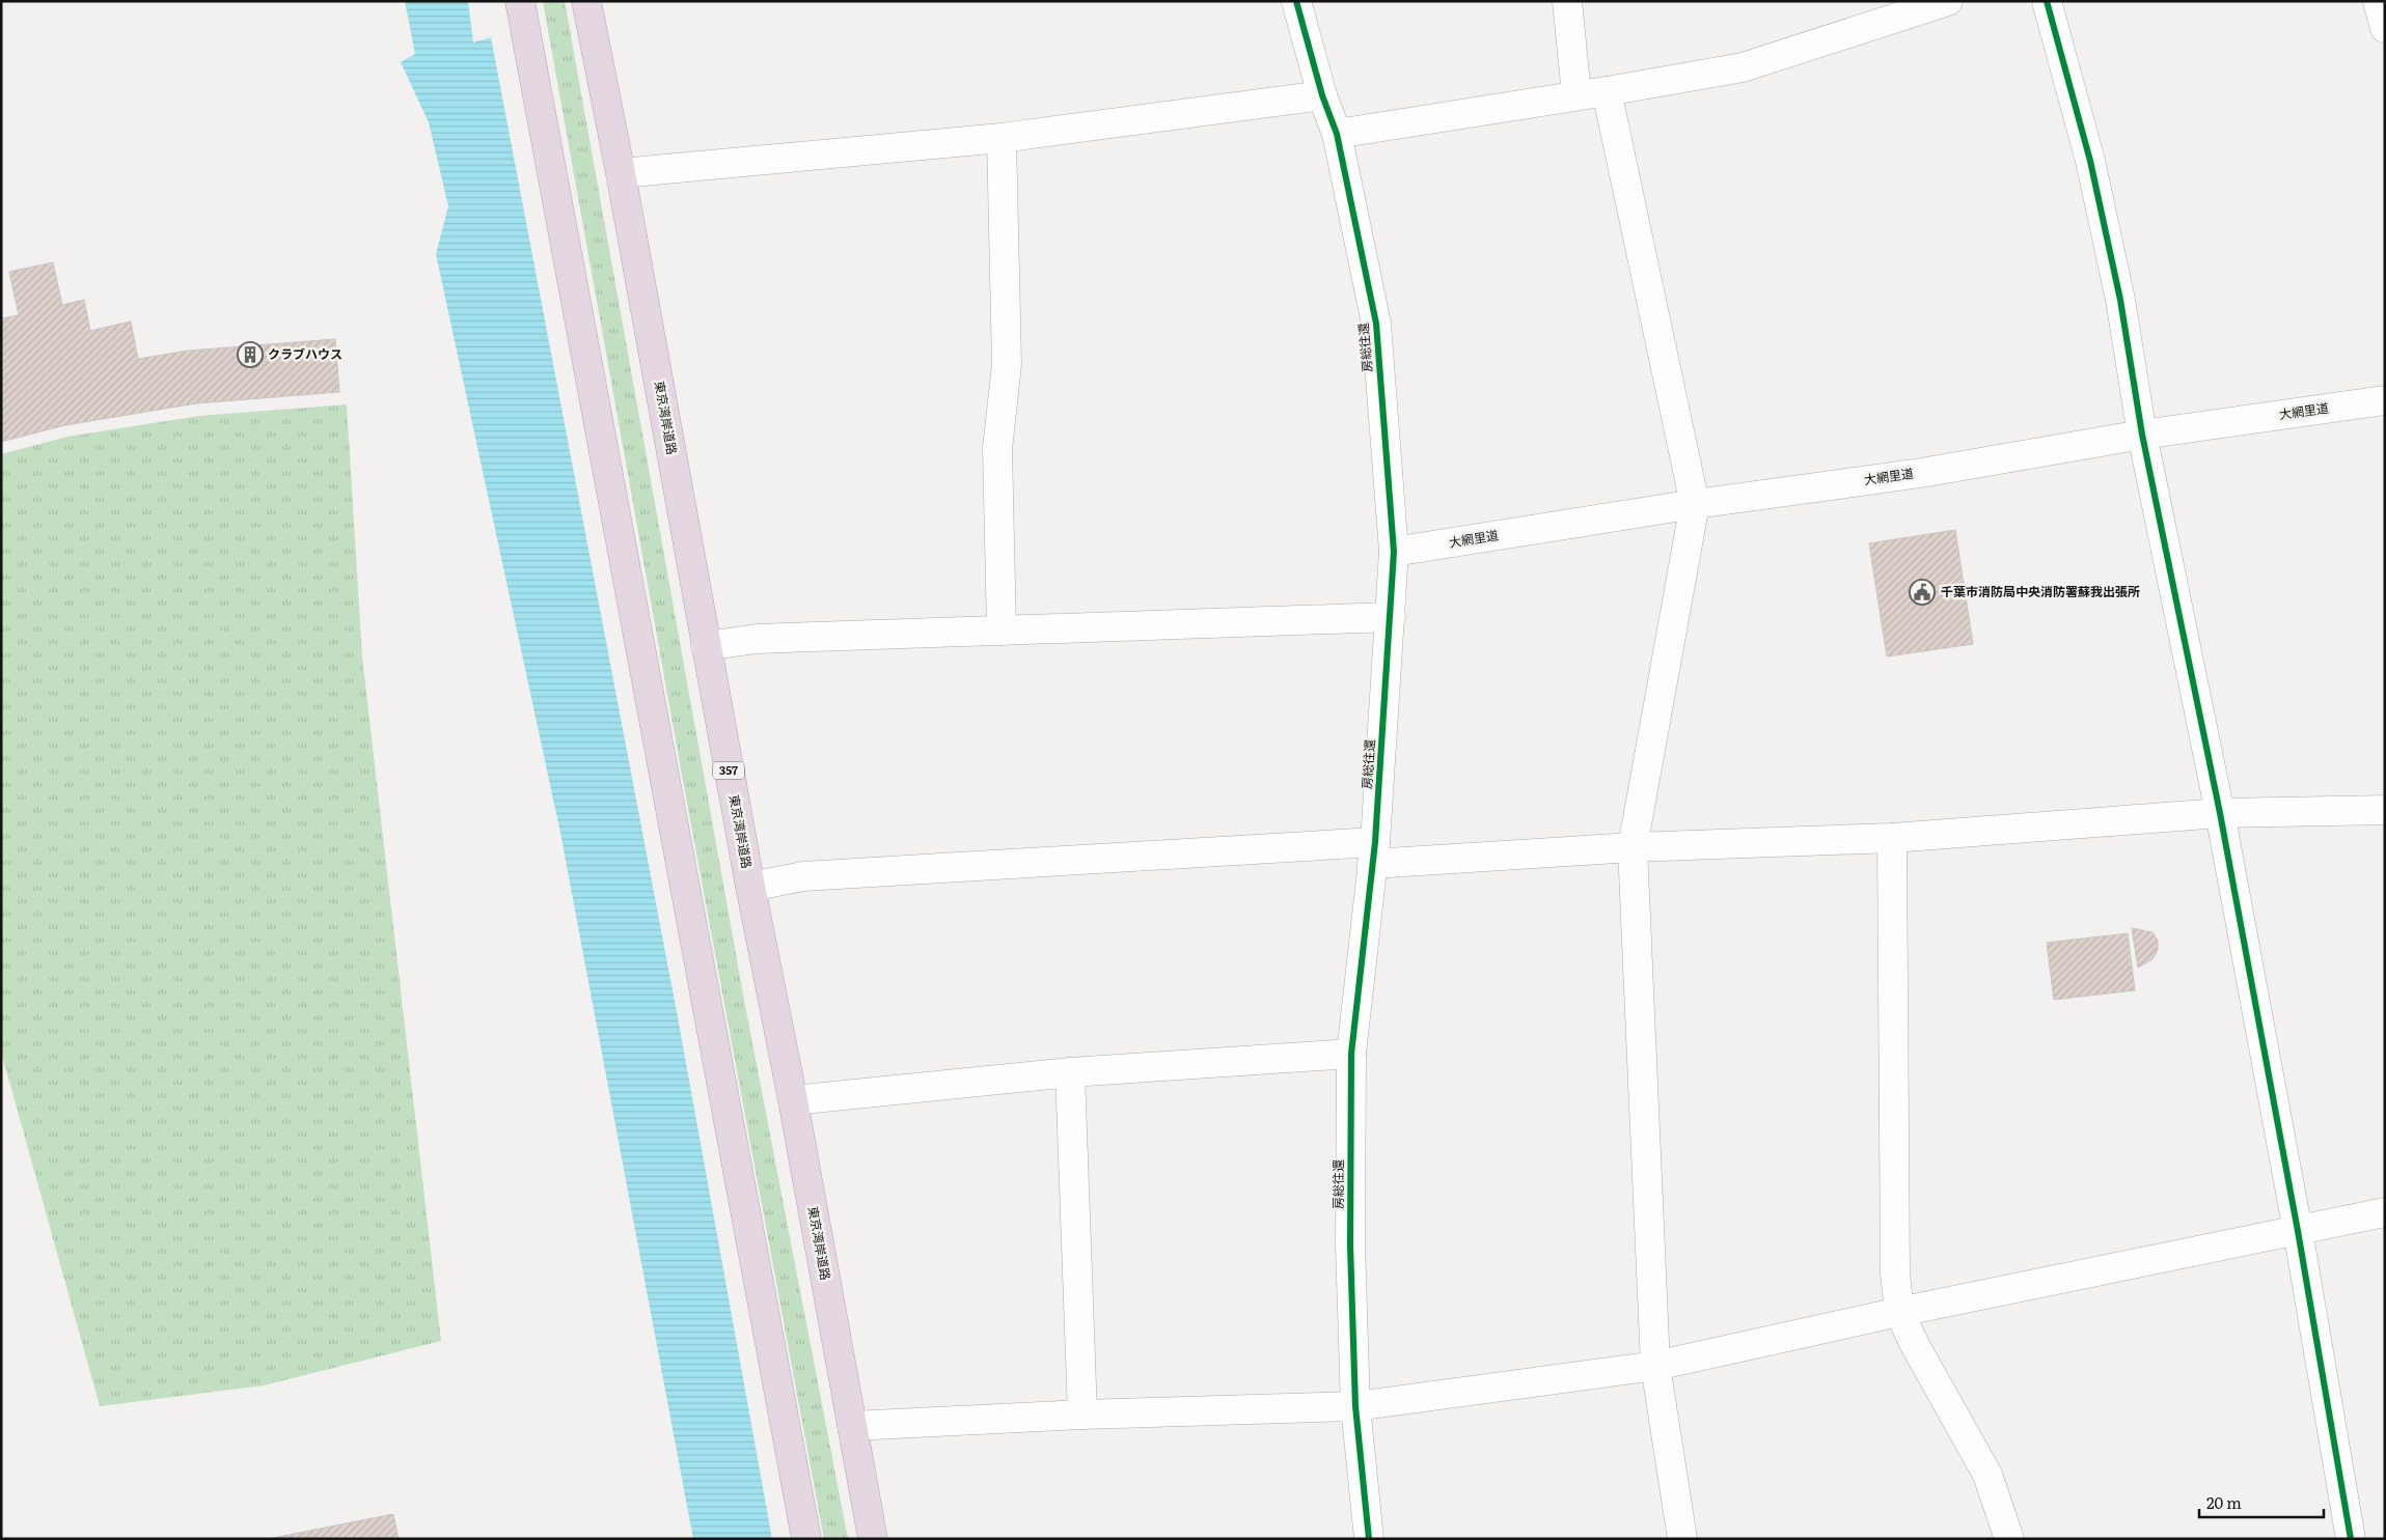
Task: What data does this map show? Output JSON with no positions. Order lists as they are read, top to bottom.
{
  "streets": {
    "highway": ["東京湾岸道路", "357"],
    "street": ["房総往還", "大網里道"]
  },
  "crossings": [
    ["房総往還", "大網里道"]
  ],
  "places": {
    "building": ["クラブハウス"],
    "public building": ["千葉市消防局中央消防署蘇我出張所"]
  },
  "scale_bar": "20 m"
}
